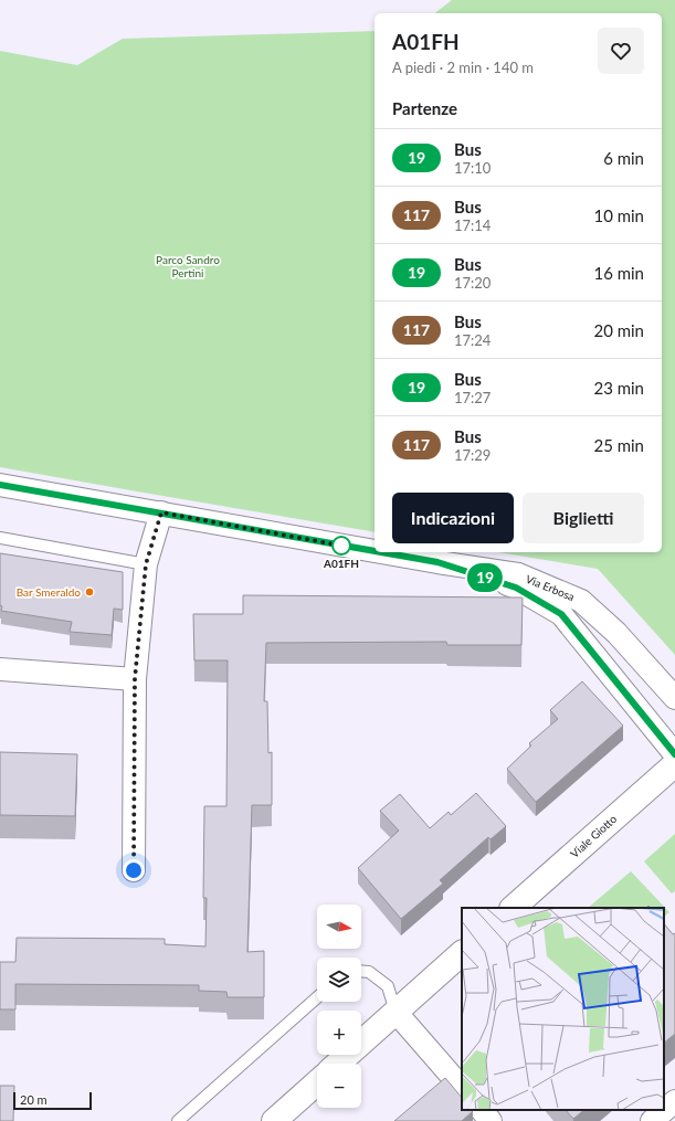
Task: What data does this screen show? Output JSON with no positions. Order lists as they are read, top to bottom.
{
  "streets": {
    "street": ["Via Erbosa", "Viale Giotto"]
  },
  "parks": ["Parco Sandro Pertini"],
  "places": ["A01FH", "Bar Smeraldo"],
  "lines": ["bus line 19"],
  "scale_bar": "20 m",
  "north": "right",
  "page": {
    "on_map": "19",
    "heading": [
      ["A01FH", "A piedi · 2 min · 140 m"],
      "Partenze"
    ],
    "list": [
      {
        "mark": "19",
        "name": "Bus",
        "note": "17:10",
        "value": "6 min"
      },
      {
        "mark": "117",
        "name": "Bus",
        "note": "17:14",
        "value": "10 min"
      },
      {
        "mark": "19",
        "name": "Bus",
        "note": "17:20",
        "value": "16 min"
      },
      {
        "mark": "117",
        "name": "Bus",
        "note": "17:24",
        "value": "20 min"
      },
      {
        "mark": "19",
        "name": "Bus",
        "note": "17:27",
        "value": "23 min"
      },
      {
        "mark": "117",
        "name": "Bus",
        "note": "17:29",
        "value": "25 min"
      }
    ],
    "buttons": ["Indicazioni", "Biglietti"],
    "map_buttons": ["+", "−"],
    "scale": "20 m"
  }
}
